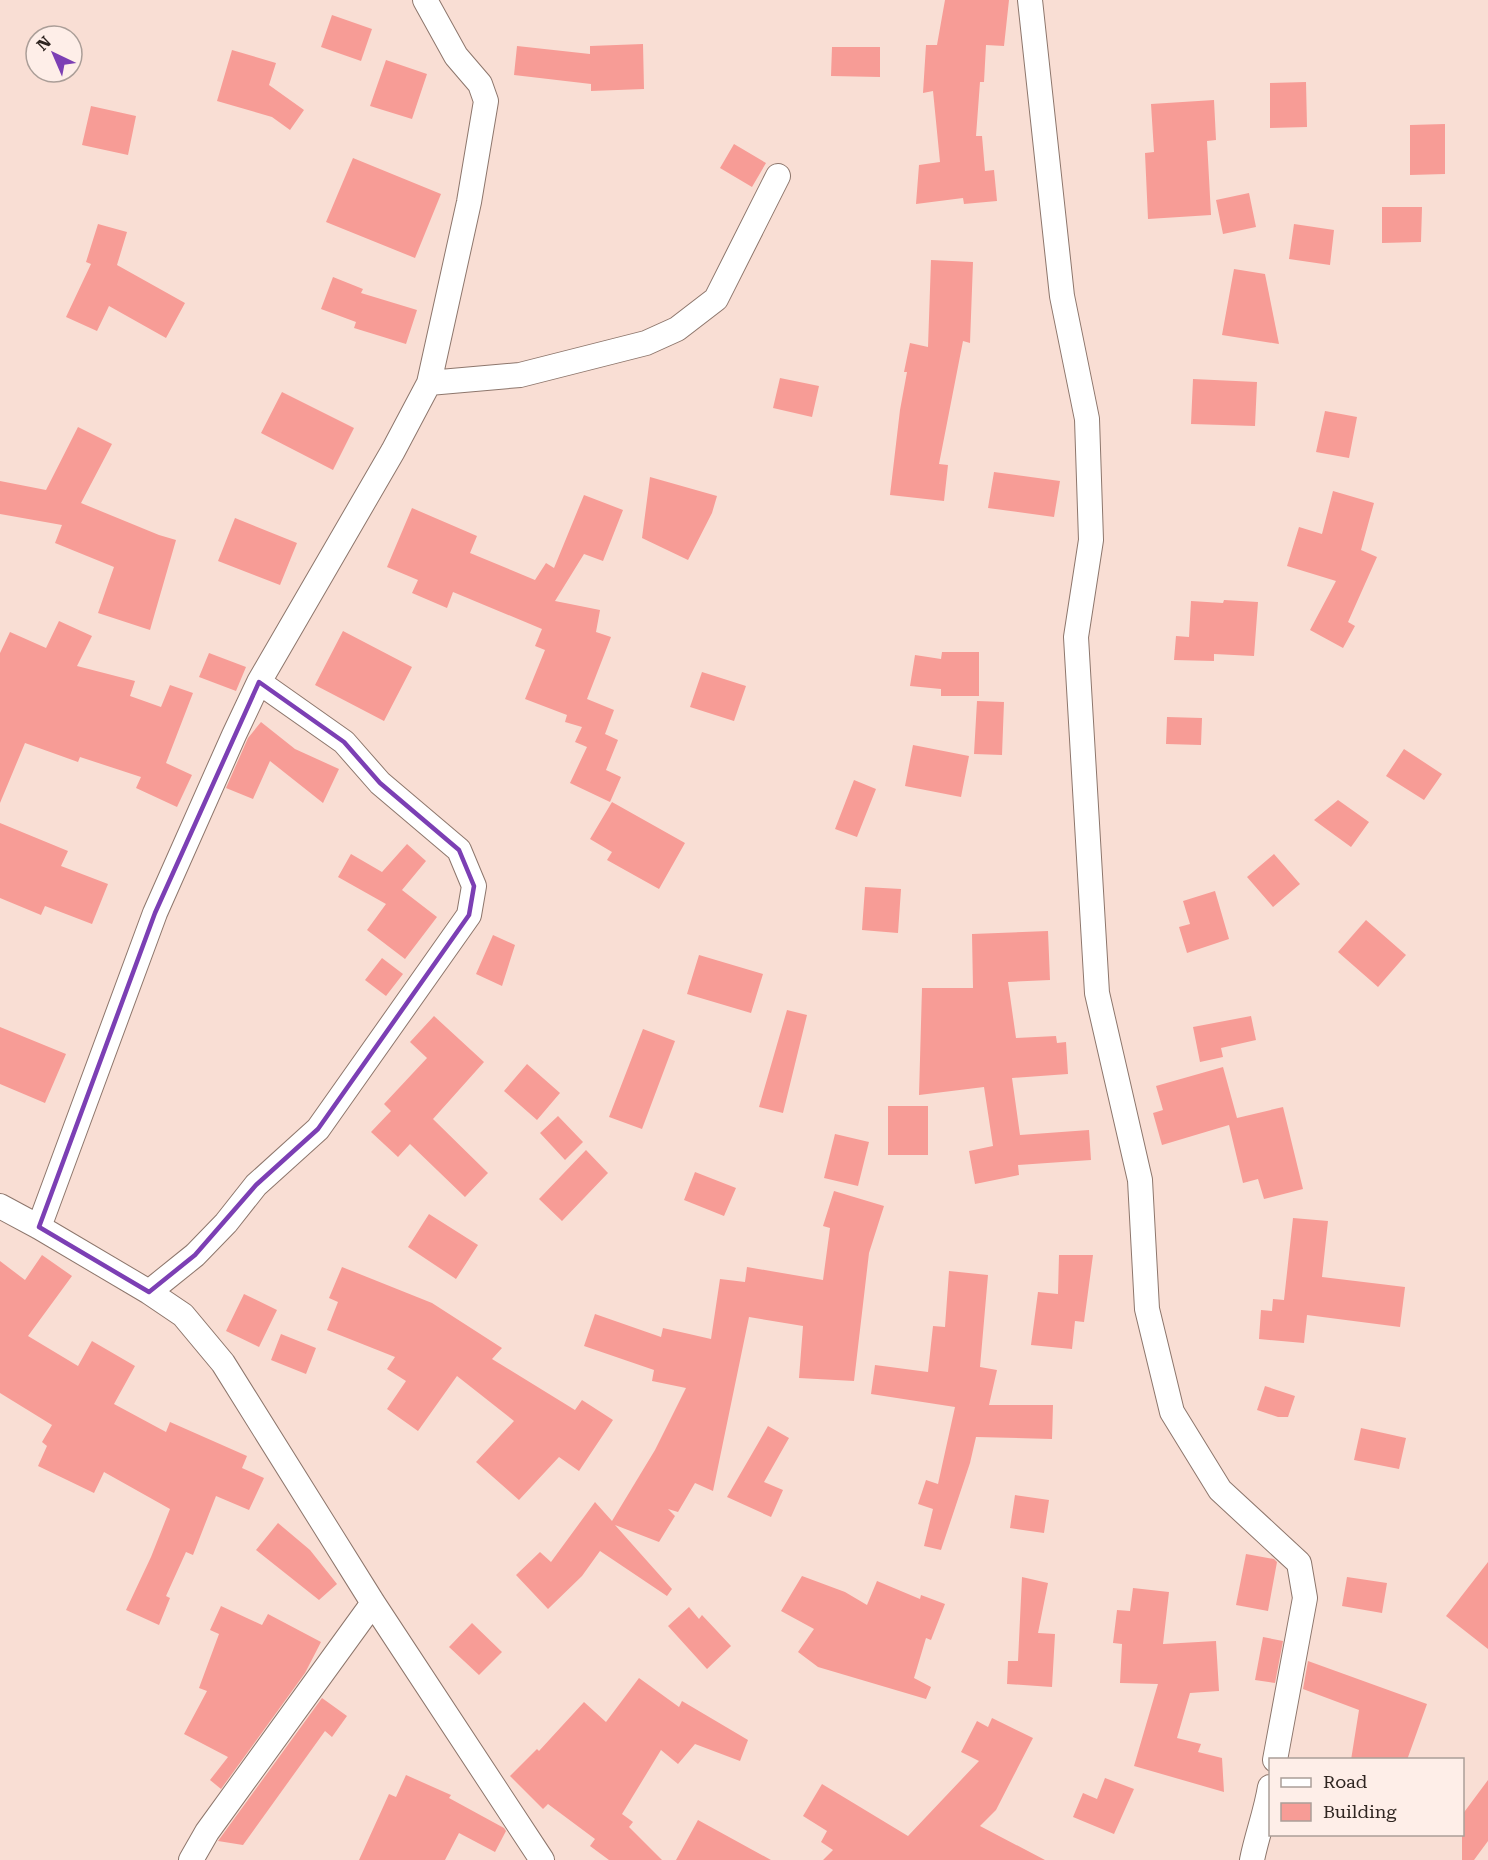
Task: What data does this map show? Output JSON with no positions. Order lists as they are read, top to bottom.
{
  "legend": ["Road", "Building"],
  "north": "top left"
}
